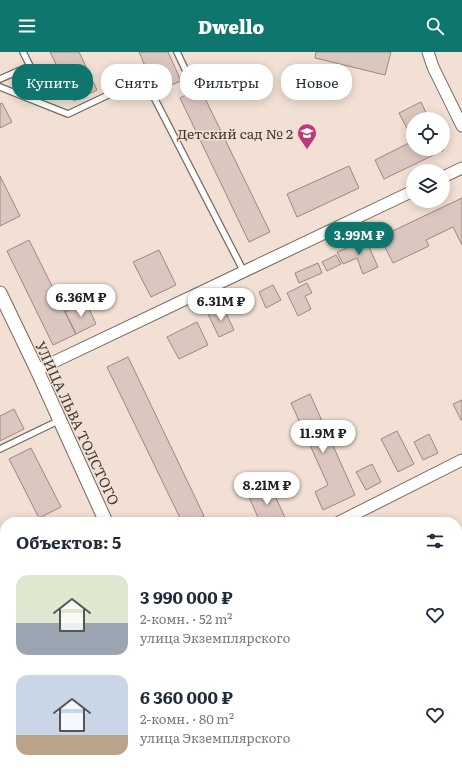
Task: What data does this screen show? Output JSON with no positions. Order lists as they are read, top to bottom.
{
  "streets": {
    "street": ["УЛИЦА ЛЬВА ТОЛСТОГО"]
  },
  "places": {
    "school or university": ["Детский сад № 2"]
  },
  "page": {
    "header": "Dwello",
    "chip": [
      "Купить",
      "Снять",
      "Фильтры",
      "Новое"
    ],
    "price": [
      "3.99M ₽",
      "6.36M ₽",
      "6.31M ₽",
      "11.9M ₽",
      "8.21M ₽"
    ],
    "heading": "Объектов: 5",
    "list": [
      {
        "name": "3 990 000 ₽",
        "note": "2-комн. · 52 m² · улица Экземплярского"
      },
      {
        "name": "6 360 000 ₽",
        "note": "2-комн. · 80 m² · улица Экземплярского"
      }
    ]
  }
}
